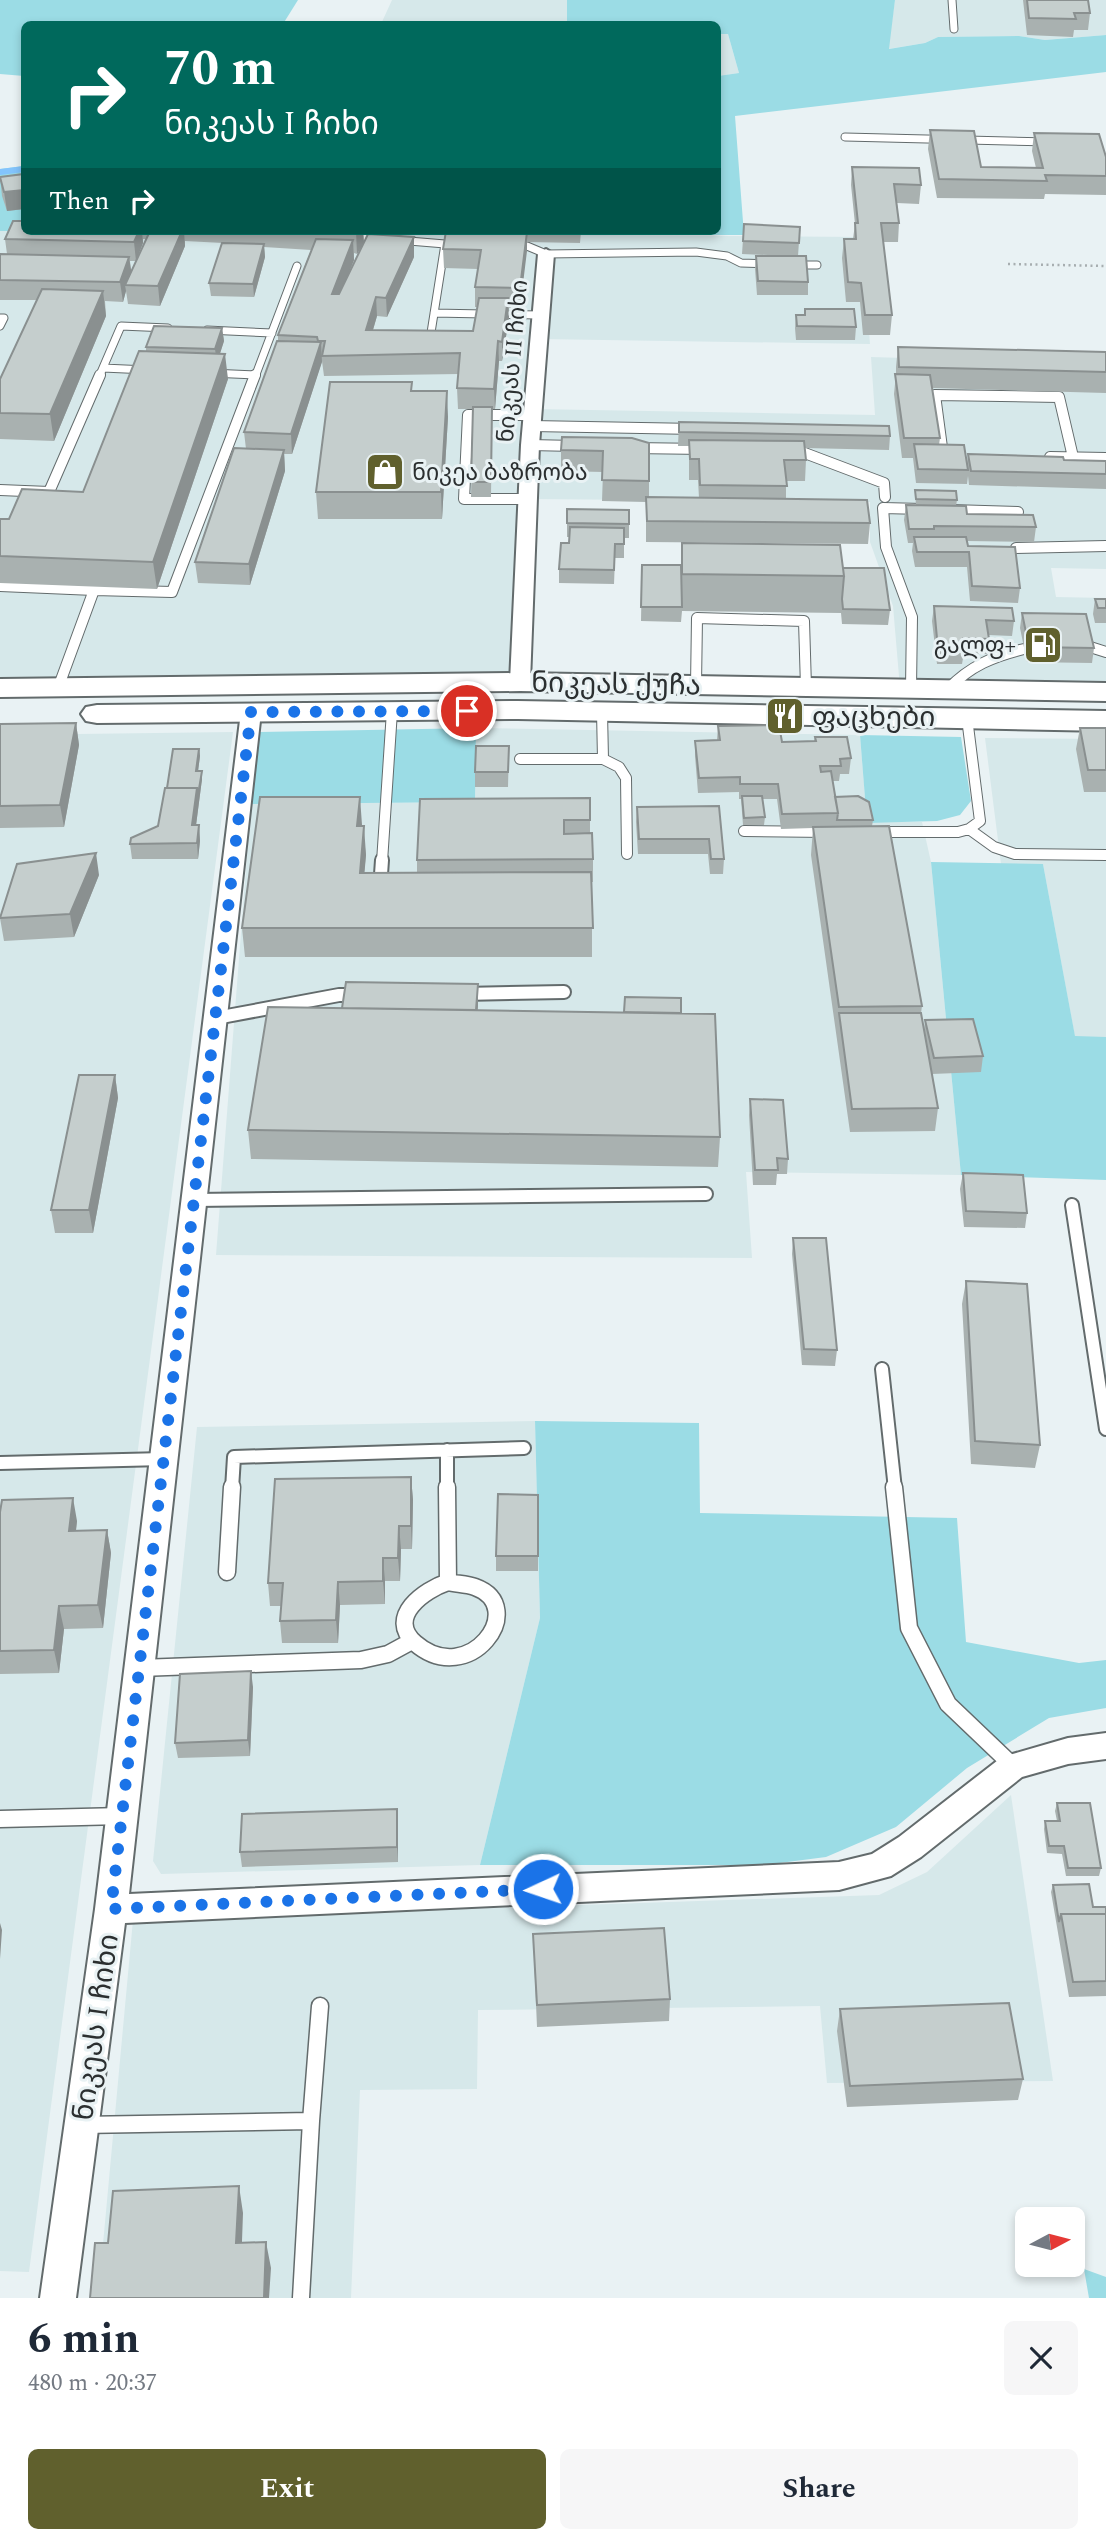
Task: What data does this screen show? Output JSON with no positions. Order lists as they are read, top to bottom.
{
  "streets": {
    "main road": ["ნიკეას ქუჩა"],
    "street": ["ნიკეას II ჩიხი", "ნიკეას I ჩიხი"]
  },
  "crossings": [
    ["ნიკეას II ჩიხი", "ნიკეას ქუჩა"],
    ["ნიკეას ქუჩა", "ნიკეას I ჩიხი"]
  ],
  "places": {
    "shop": ["ნიკეა ბაზრობა"],
    "fuel station": ["გალფ+"],
    "restaurant": ["ფაცხები"]
  },
  "north": "right",
  "page": {
    "turn": ["70 m", "ნიკეას I ჩიხი"],
    "then": "Then",
    "heading": ["6 min", "480 m · 20:37"],
    "buttons": ["Exit", "Share"]
  }
}
